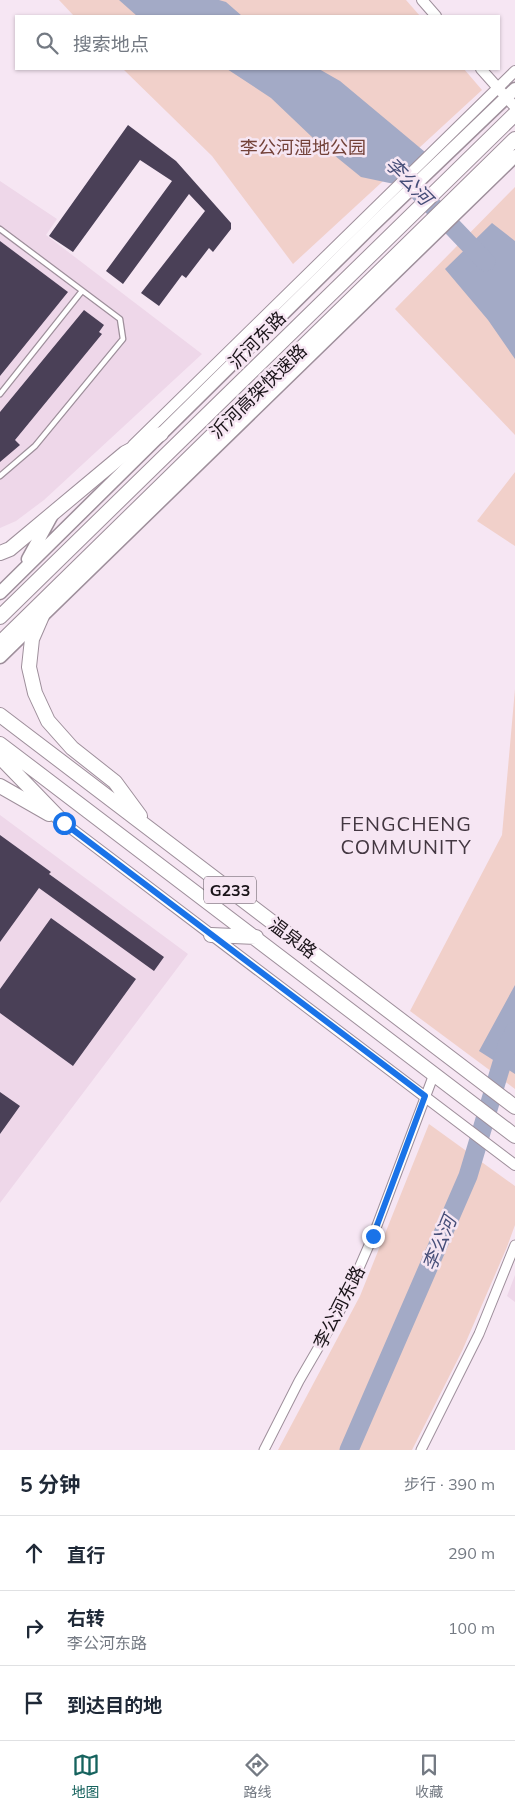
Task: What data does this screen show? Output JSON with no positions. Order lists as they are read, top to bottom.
{
  "streets": {
    "highway": ["沂河高架快速路", "G233", "温泉路"],
    "main road": ["沂河东路"],
    "street": ["李公河东路"]
  },
  "crossings": [
    ["温泉路", "李公河东路"]
  ],
  "districts": ["FENGCHENG COMMUNITY"],
  "water": ["李公河"],
  "parks": ["李公河湿地公园"],
  "page": {
    "search": "搜索地点",
    "heading": ["5 分钟", "步行 · 390 m"],
    "list": [
      ["直行", "290 m"],
      ["右转", "李公河东路", "100 m"],
      "到达目的地"
    ],
    "nav": ["地图", "路线", "收藏"]
  }
}
